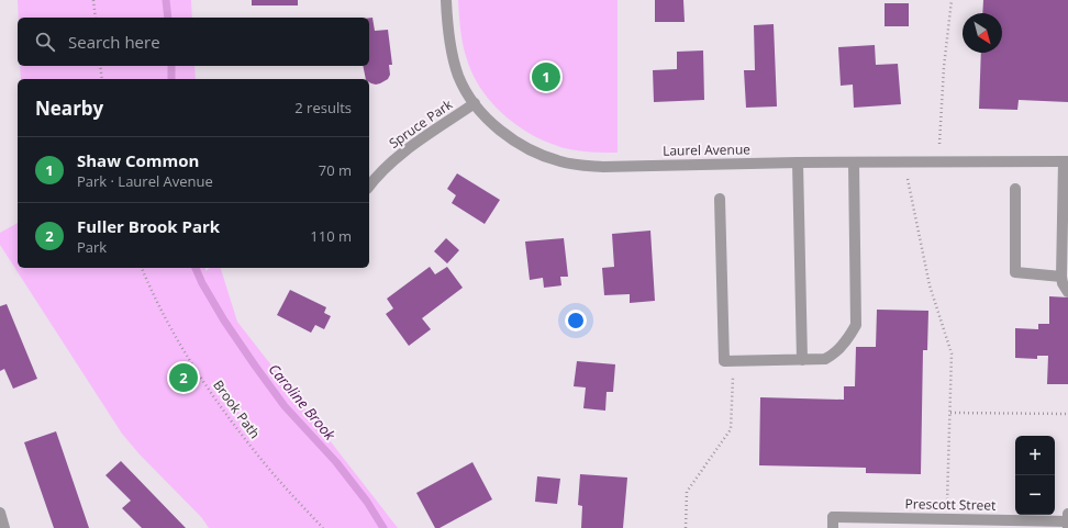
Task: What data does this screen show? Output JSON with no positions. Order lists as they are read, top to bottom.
{
  "streets": {
    "street": ["Spruce Park", "Laurel Avenue", "Prescott Street"],
    "path": ["Brook Path"]
  },
  "crossings": [
    ["Spruce Park", "Laurel Avenue"]
  ],
  "water": ["Caroline Brook"],
  "north": "bottom right",
  "page": {
    "search": "Search here",
    "pins": ["1", "2"],
    "heading": ["Nearby", "2 results"],
    "list": [
      {
        "mark": "1",
        "name": "Shaw Common",
        "note": "Park · Laurel Avenue",
        "value": "70 m"
      },
      {
        "mark": "2",
        "name": "Fuller Brook Park",
        "note": "Park",
        "value": "110 m"
      }
    ],
    "map_buttons": ["+", "−"]
  }
}
